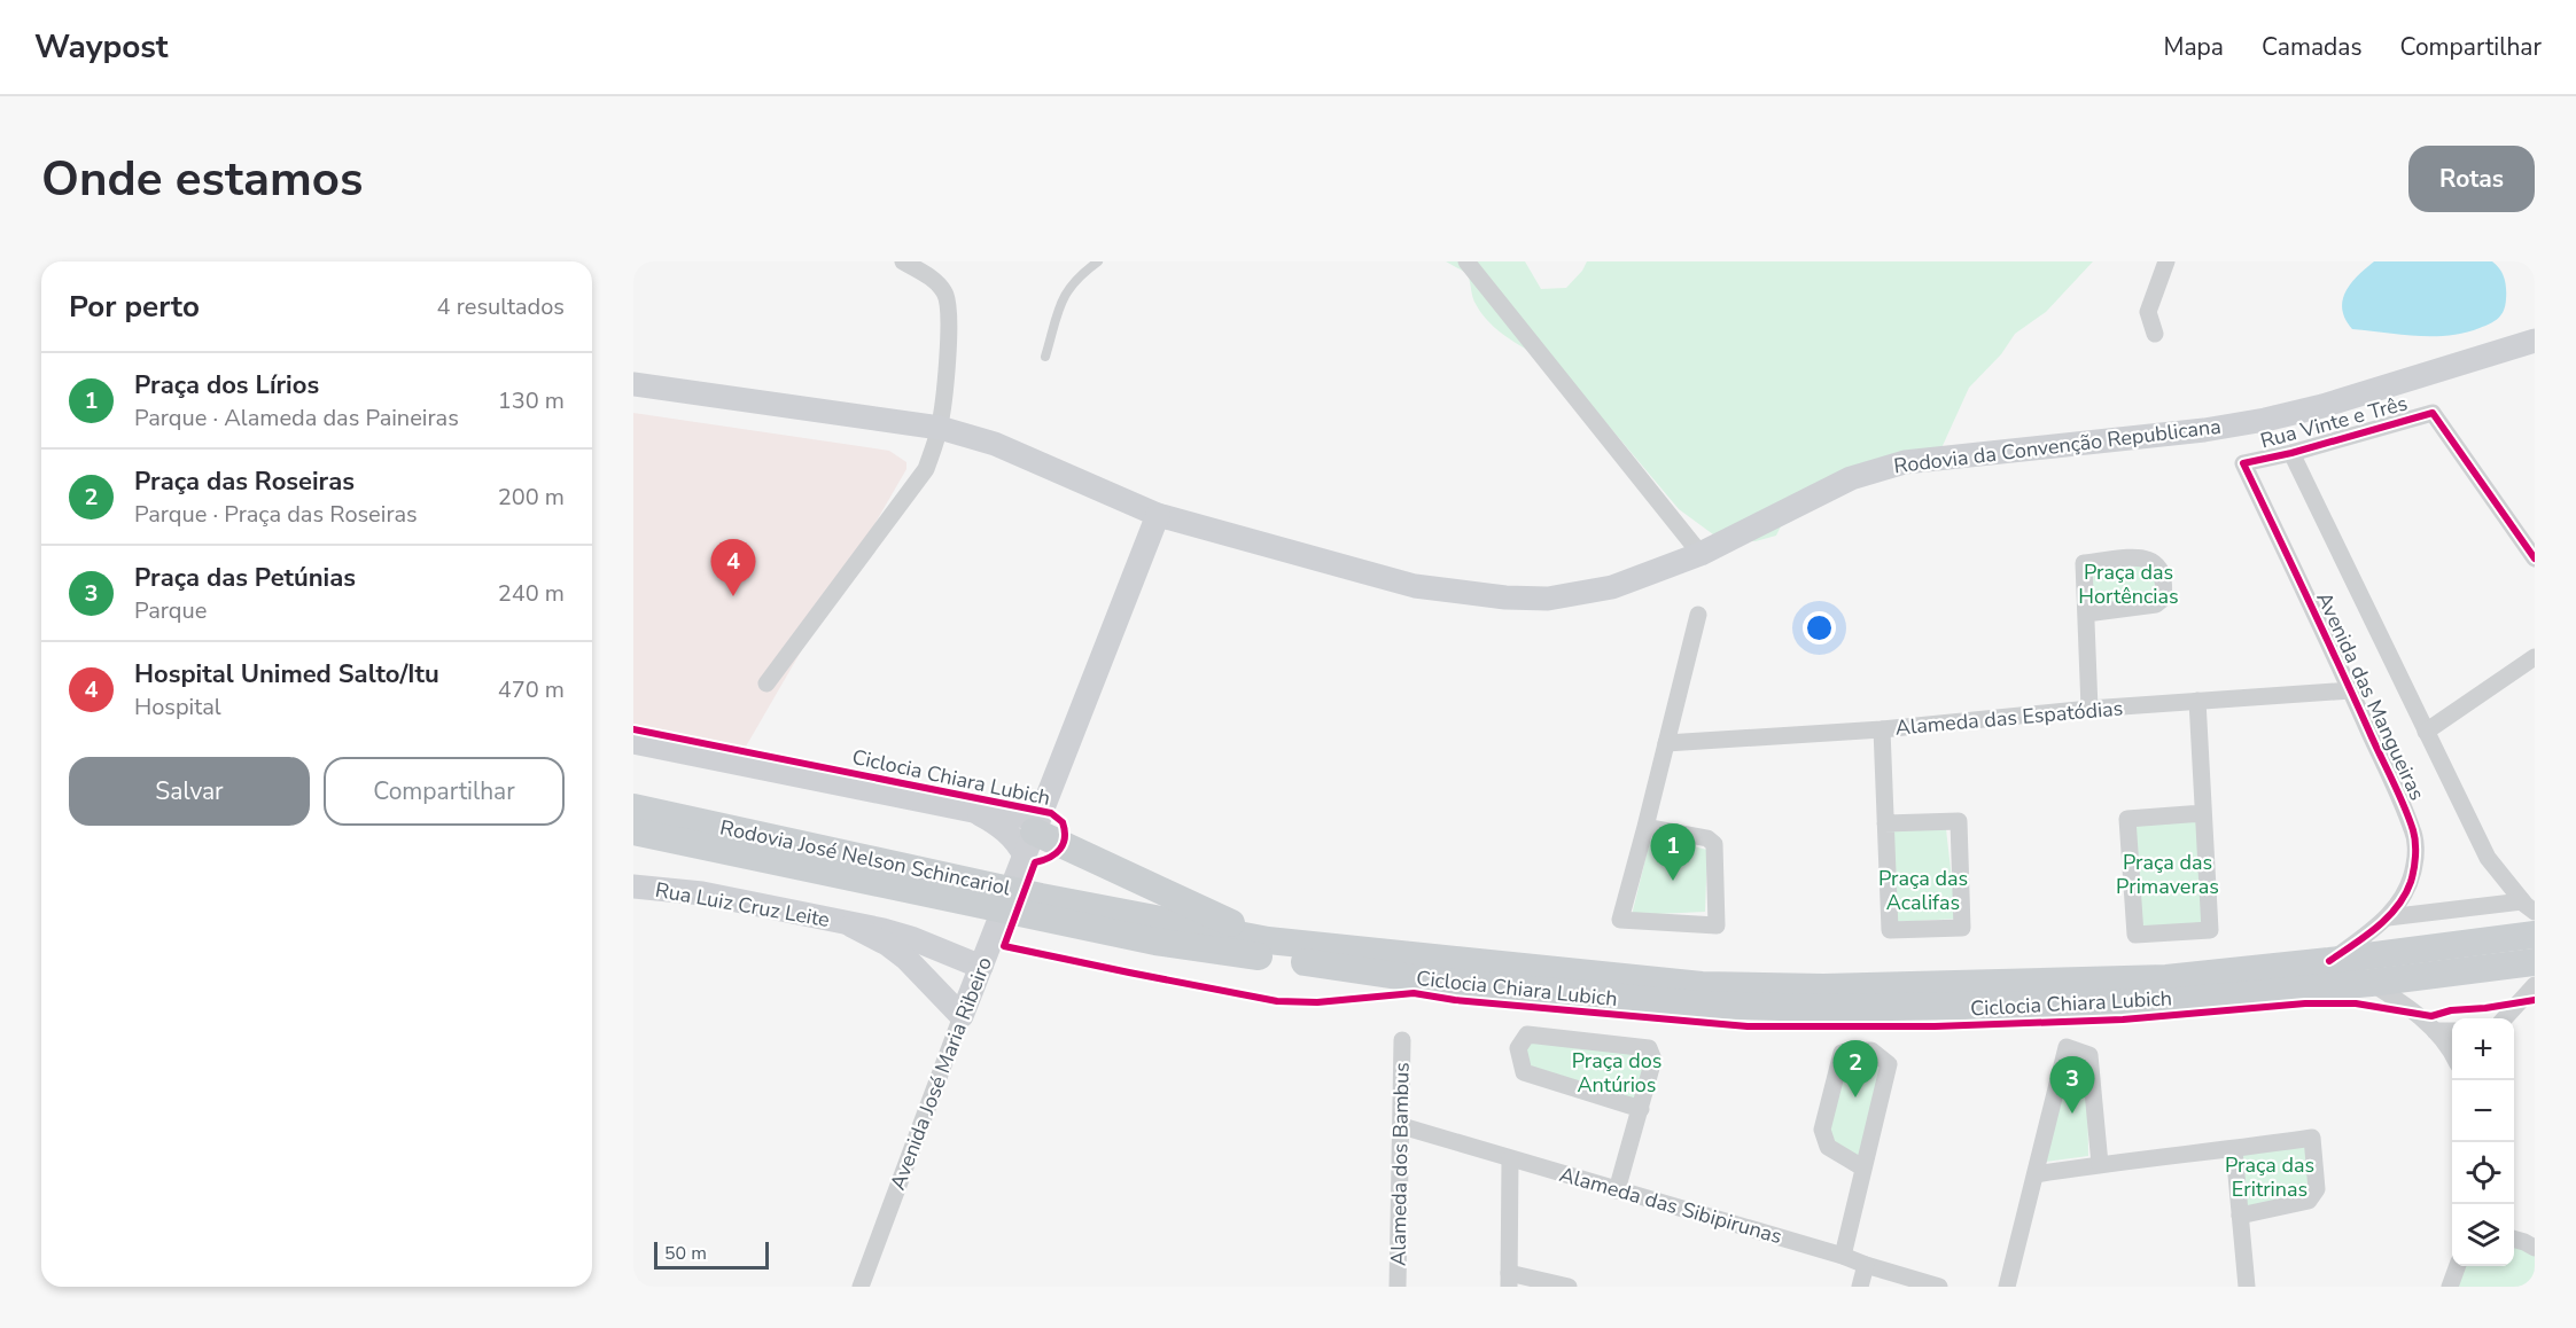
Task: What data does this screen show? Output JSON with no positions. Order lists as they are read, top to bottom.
{
  "streets": {
    "main road": [
      "Rodovia da Convenção Republicana",
      "Rodovia José Nelson Schincariol",
      "Rua Luiz Cruz Leite",
      "Avenida José Maria Ribeiro"
    ],
    "street": [
      "Rua Vinte e Três",
      "Avenida das Mangueiras",
      "Alameda das Espatódias",
      "Alameda dos Bambus",
      "Alameda das Sibipirunas"
    ],
    "cycle path": ["Ciclocia Chiara Lubich"]
  },
  "crossings": [
    ["Rua Vinte e Três", "Avenida das Mangueiras"],
    ["Rodovia da Convenção Republicana", "Avenida José Maria Ribeiro"],
    ["Avenida das Mangueiras", "Alameda das Espatódias"],
    ["Avenida das Mangueiras", "Rodovia José Nelson Schincariol"],
    ["Rua Luiz Cruz Leite", "Avenida José Maria Ribeiro"],
    ["Alameda dos Bambus", "Alameda das Sibipirunas"]
  ],
  "parks": [
    "Praça das Hortências",
    "Praça das Primaveras",
    "Praça das Acalifas",
    "Praça dos Antúrios",
    "Praça das Eritrinas"
  ],
  "scale_bar": "50 m",
  "page": {
    "header": "Waypost",
    "nav": ["Mapa", "Camadas", "Compartilhar"],
    "buttons": [
      "Rotas",
      ["Salvar", "Compartilhar"]
    ],
    "title": "Onde estamos",
    "heading": ["Por perto", "4 resultados"],
    "list": [
      {
        "mark": "1",
        "name": "Praça dos Lírios",
        "note": "Parque · Alameda das Paineiras",
        "value": "130 m"
      },
      {
        "mark": "2",
        "name": "Praça das Roseiras",
        "note": "Parque · Praça das Roseiras",
        "value": "200 m"
      },
      {
        "mark": "3",
        "name": "Praça das Petúnias",
        "note": "Parque",
        "value": "240 m"
      },
      {
        "mark": "4",
        "name": "Hospital Unimed Salto/Itu",
        "note": "Hospital",
        "value": "470 m"
      }
    ],
    "pins": [
      "4",
      "1",
      "2",
      "3"
    ],
    "map_buttons": ["+", "−"],
    "scale": "50 m"
  }
}
